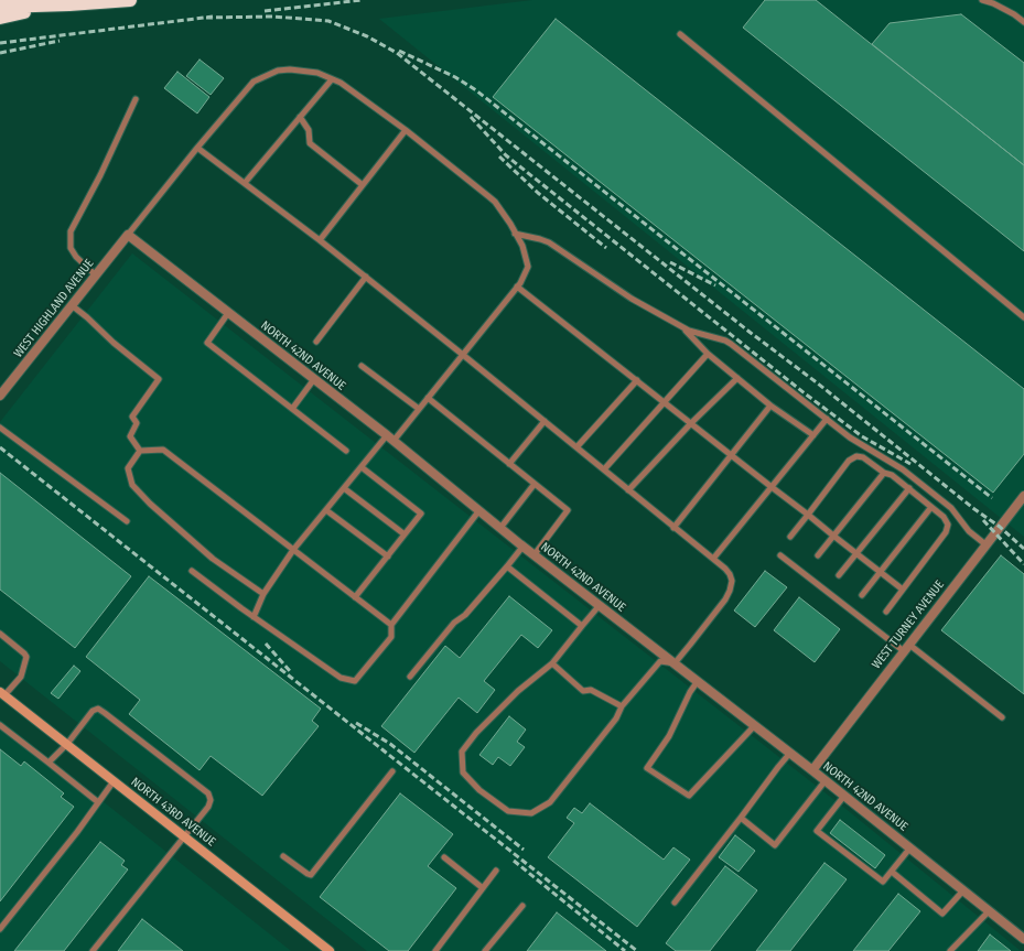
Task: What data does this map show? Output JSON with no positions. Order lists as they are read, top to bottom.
{
  "streets": {
    "main road": ["NORTH 43RD AVENUE"],
    "street": ["WEST HIGHLAND AVENUE", "NORTH 42ND AVENUE", "WEST TURNEY AVENUE"]
  },
  "crossings": [
    ["WEST HIGHLAND AVENUE", "NORTH 42ND AVENUE"],
    ["NORTH 42ND AVENUE", "WEST TURNEY AVENUE"]
  ]
}
